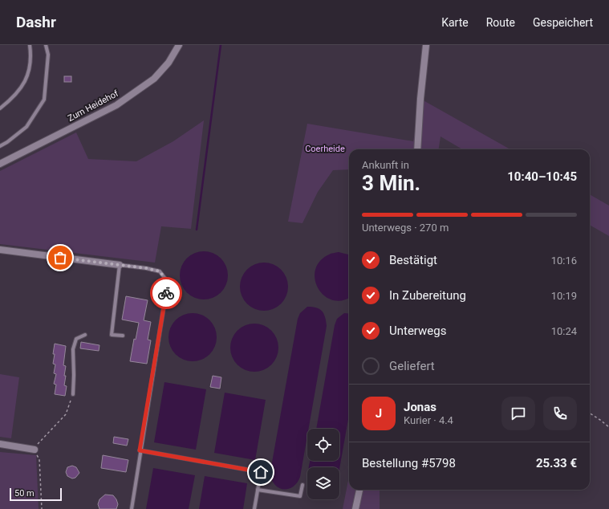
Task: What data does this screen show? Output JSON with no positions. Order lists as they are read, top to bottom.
{
  "streets": {
    "street": ["Zum Heidehof"]
  },
  "parks": ["Coerheide"],
  "scale_bar": "50 m",
  "page": {
    "header": "Dashr",
    "nav": ["Karte", "Route", "Gespeichert"],
    "heading": ["3 Min.", "Ankunft in", "10:40–10:45"],
    "panel": [
      "Jonas",
      "Kurier · 4.4",
      "Bestellung #5798",
      "25.33 €"
    ],
    "bar": "Unterwegs · 270 m",
    "list": [
      ["Bestätigt", "10:16"],
      ["In Zubereitung", "10:19"],
      ["Unterwegs", "10:24"],
      "Geliefert"
    ],
    "round": "J",
    "scale": "50 m"
  }
}
